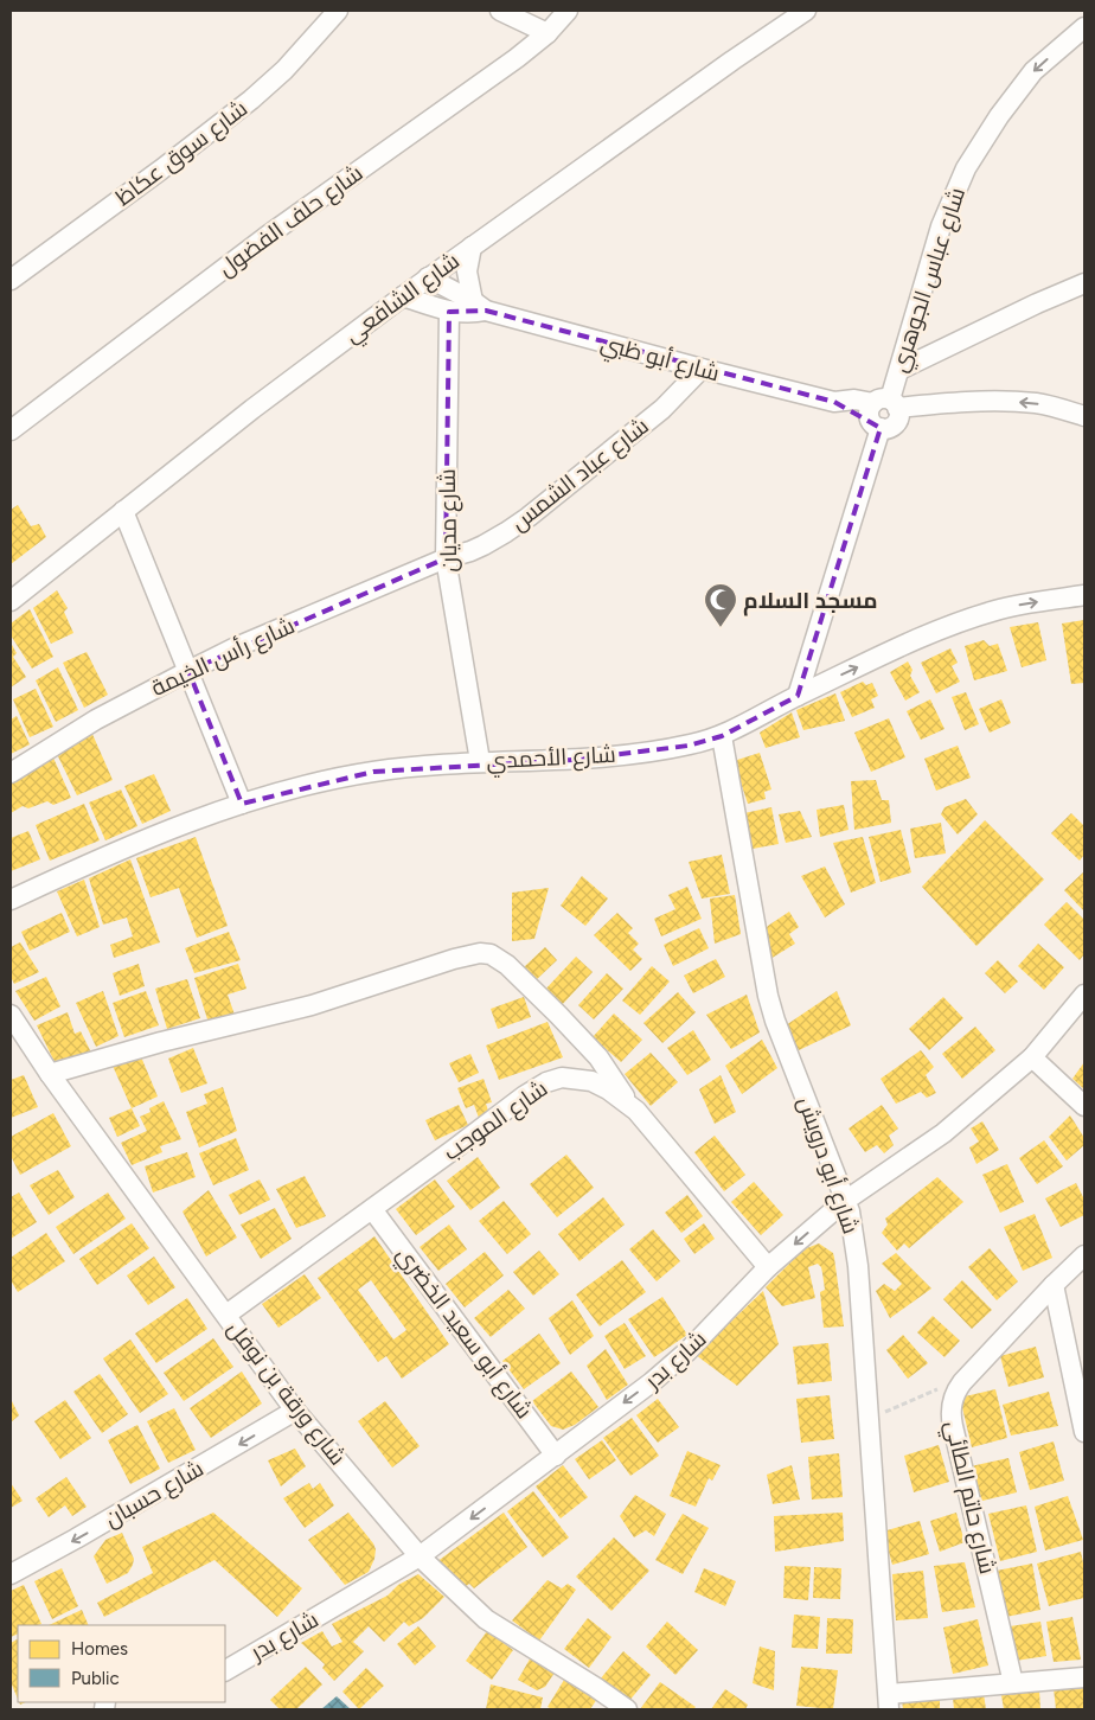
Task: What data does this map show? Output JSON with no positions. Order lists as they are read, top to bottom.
{
  "streets": {
    "street": [
      "شارع سوق عكاظ",
      "شارع حلف الفضول",
      "شارع عباس الجوهري",
      "شارع الشافعي",
      "شارع أبو ظبي",
      "شارع عباد الشمس",
      "شارع مديان",
      "شارع رأس الخيمة",
      "شارع الأحمدي",
      "شارع الموجب",
      "شارع أبو درويش",
      "شارع أبو سعيد الخضري",
      "شارع بدر",
      "شارع ورقة بن نوفل",
      "شارع حسبان",
      "شارع حاتم الطائي"
    ]
  },
  "crossings": [
    ["شارع عباس الجوهري", "شارع أبو ظبي"],
    ["شارع عباس الجوهري", "شارع الأحمدي"],
    ["شارع الشافعي", "شارع أبو ظبي"],
    ["شارع أبو ظبي", "شارع عباد الشمس"],
    ["شارع أبو ظبي", "شارع مديان"],
    ["شارع عباد الشمس", "شارع مديان"],
    ["شارع عباد الشمس", "شارع رأس الخيمة"],
    ["شارع مديان", "شارع رأس الخيمة"],
    ["شارع مديان", "شارع الأحمدي"],
    ["شارع الأحمدي", "شارع أبو درويش"],
    ["شارع الموجب", "شارع أبو سعيد الخضري"],
    ["شارع الموجب", "شارع بدر"],
    ["شارع الموجب", "شارع ورقة بن نوفل"],
    ["شارع أبو درويش", "شارع بدر"],
    ["شارع أبو سعيد الخضري", "شارع بدر"],
    ["شارع بدر", "شارع ورقة بن نوفل"],
    ["شارع ورقة بن نوفل", "شارع حسبان"]
  ],
  "one_way": ["شارع عباس الجوهري", "شارع بدر", "شارع حسبان"],
  "places": {
    "mosque": ["مسجد السلام"]
  },
  "legend": ["Homes", "Public"]
}
